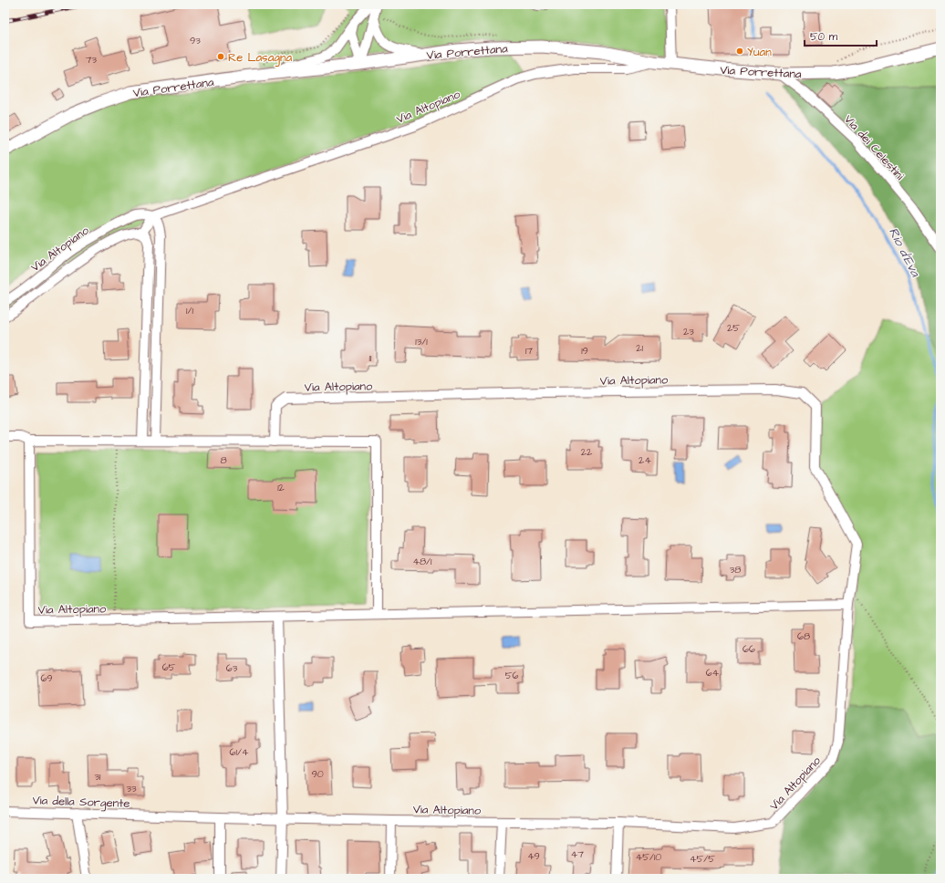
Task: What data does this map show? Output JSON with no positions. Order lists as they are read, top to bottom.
{
  "streets": {
    "main road": ["Via Porrettana"],
    "street": ["Via Altopiano", "Via dei Celestini", "Via della Sorgente"]
  },
  "crossings": [
    ["Via Porrettana", "Via Altopiano"],
    ["Via Porrettana", "Via dei Celestini"],
    ["Via Altopiano", "Via della Sorgente"]
  ],
  "water": ["Rio d'Eva"],
  "places": ["Yuan", "Re Lasagna"],
  "house_numbers": [
    "93",
    "73",
    "1/1",
    "25",
    "23",
    "13/1",
    "21",
    "17",
    "19",
    "11",
    "22",
    "8",
    "24",
    "12",
    "48/1",
    "38",
    "68",
    "66",
    "65",
    "63",
    "64",
    "56",
    "69",
    "61/4",
    "90",
    "31",
    "33",
    "47",
    "49",
    "45/10",
    "45/5"
  ],
  "scale_bar": "50 m"
}
